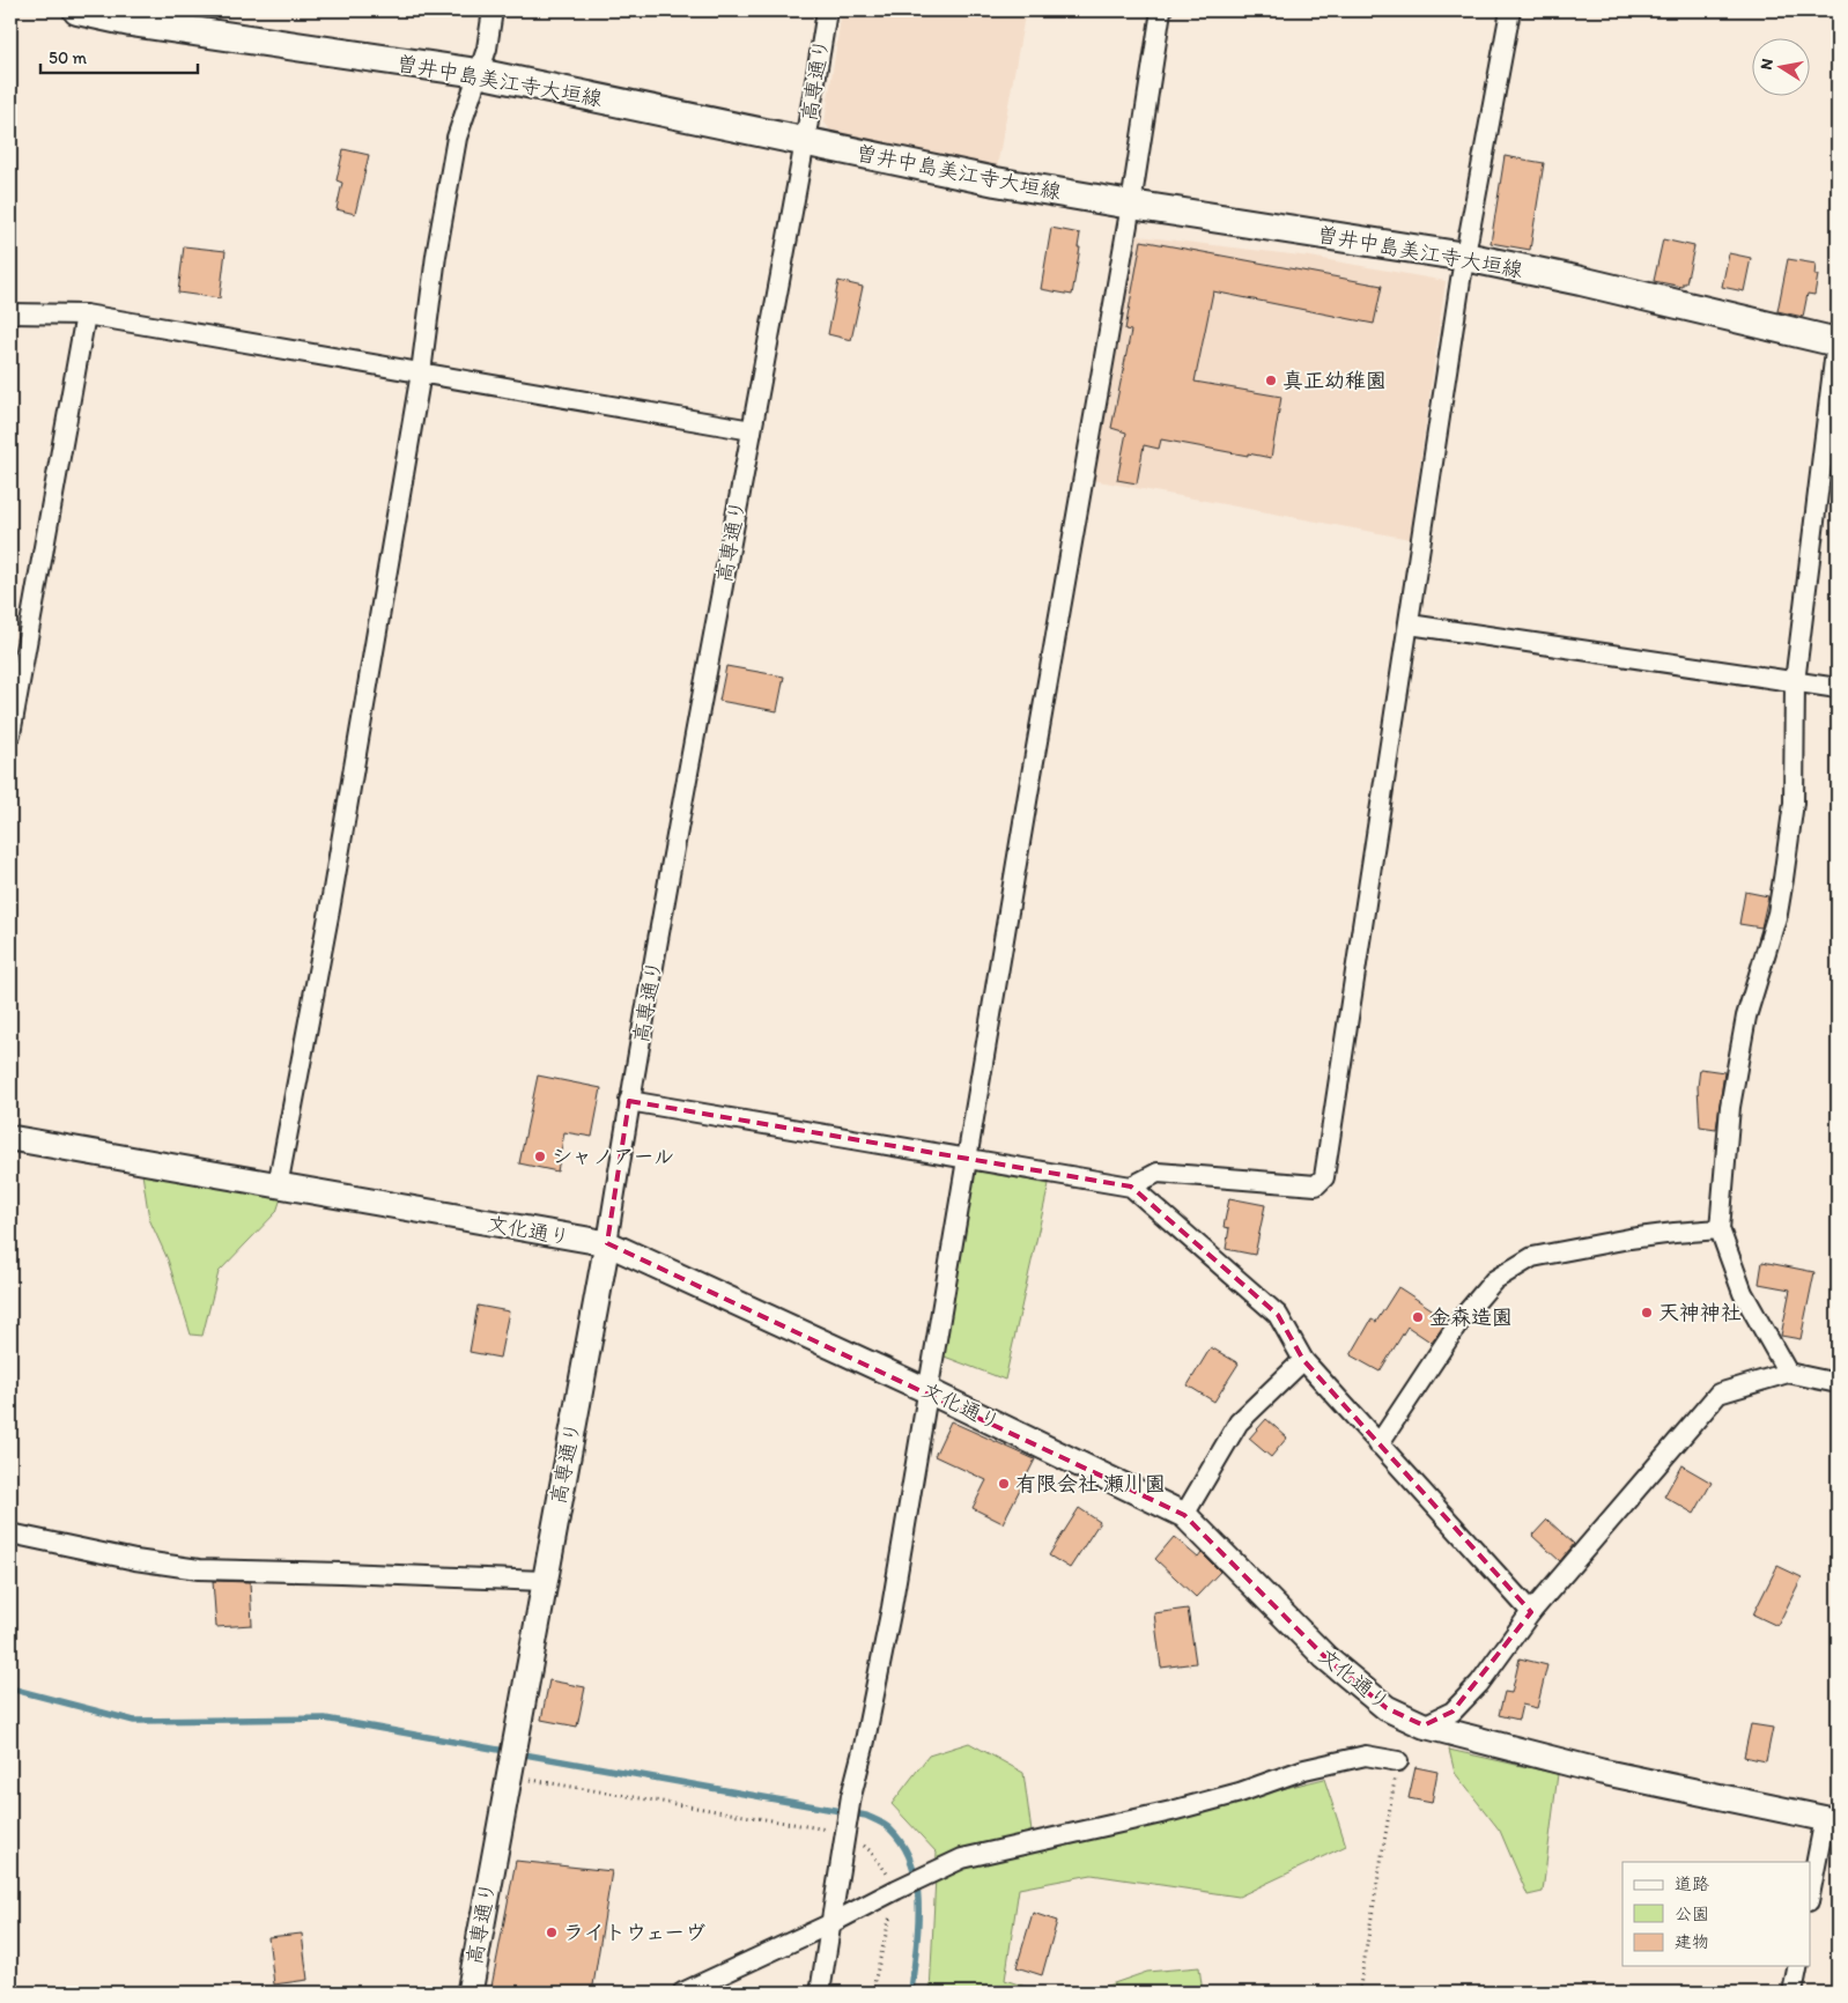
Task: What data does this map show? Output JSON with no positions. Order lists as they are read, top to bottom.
{
  "streets": {
    "main road": ["曽井中島美江寺大垣線"],
    "street": ["高専通り", "文化通り"]
  },
  "crossings": [
    ["高専通り", "曽井中島美江寺大垣線"],
    ["高専通り", "文化通り"]
  ],
  "places": [
    "真正幼稚園",
    "シャノアール",
    "天神神社",
    "金森造園",
    "有限会社 瀬川園",
    "ライトウェーヴ"
  ],
  "legend": ["道路", "公園", "建物"],
  "scale_bar": "50 m",
  "north": "left"
}
